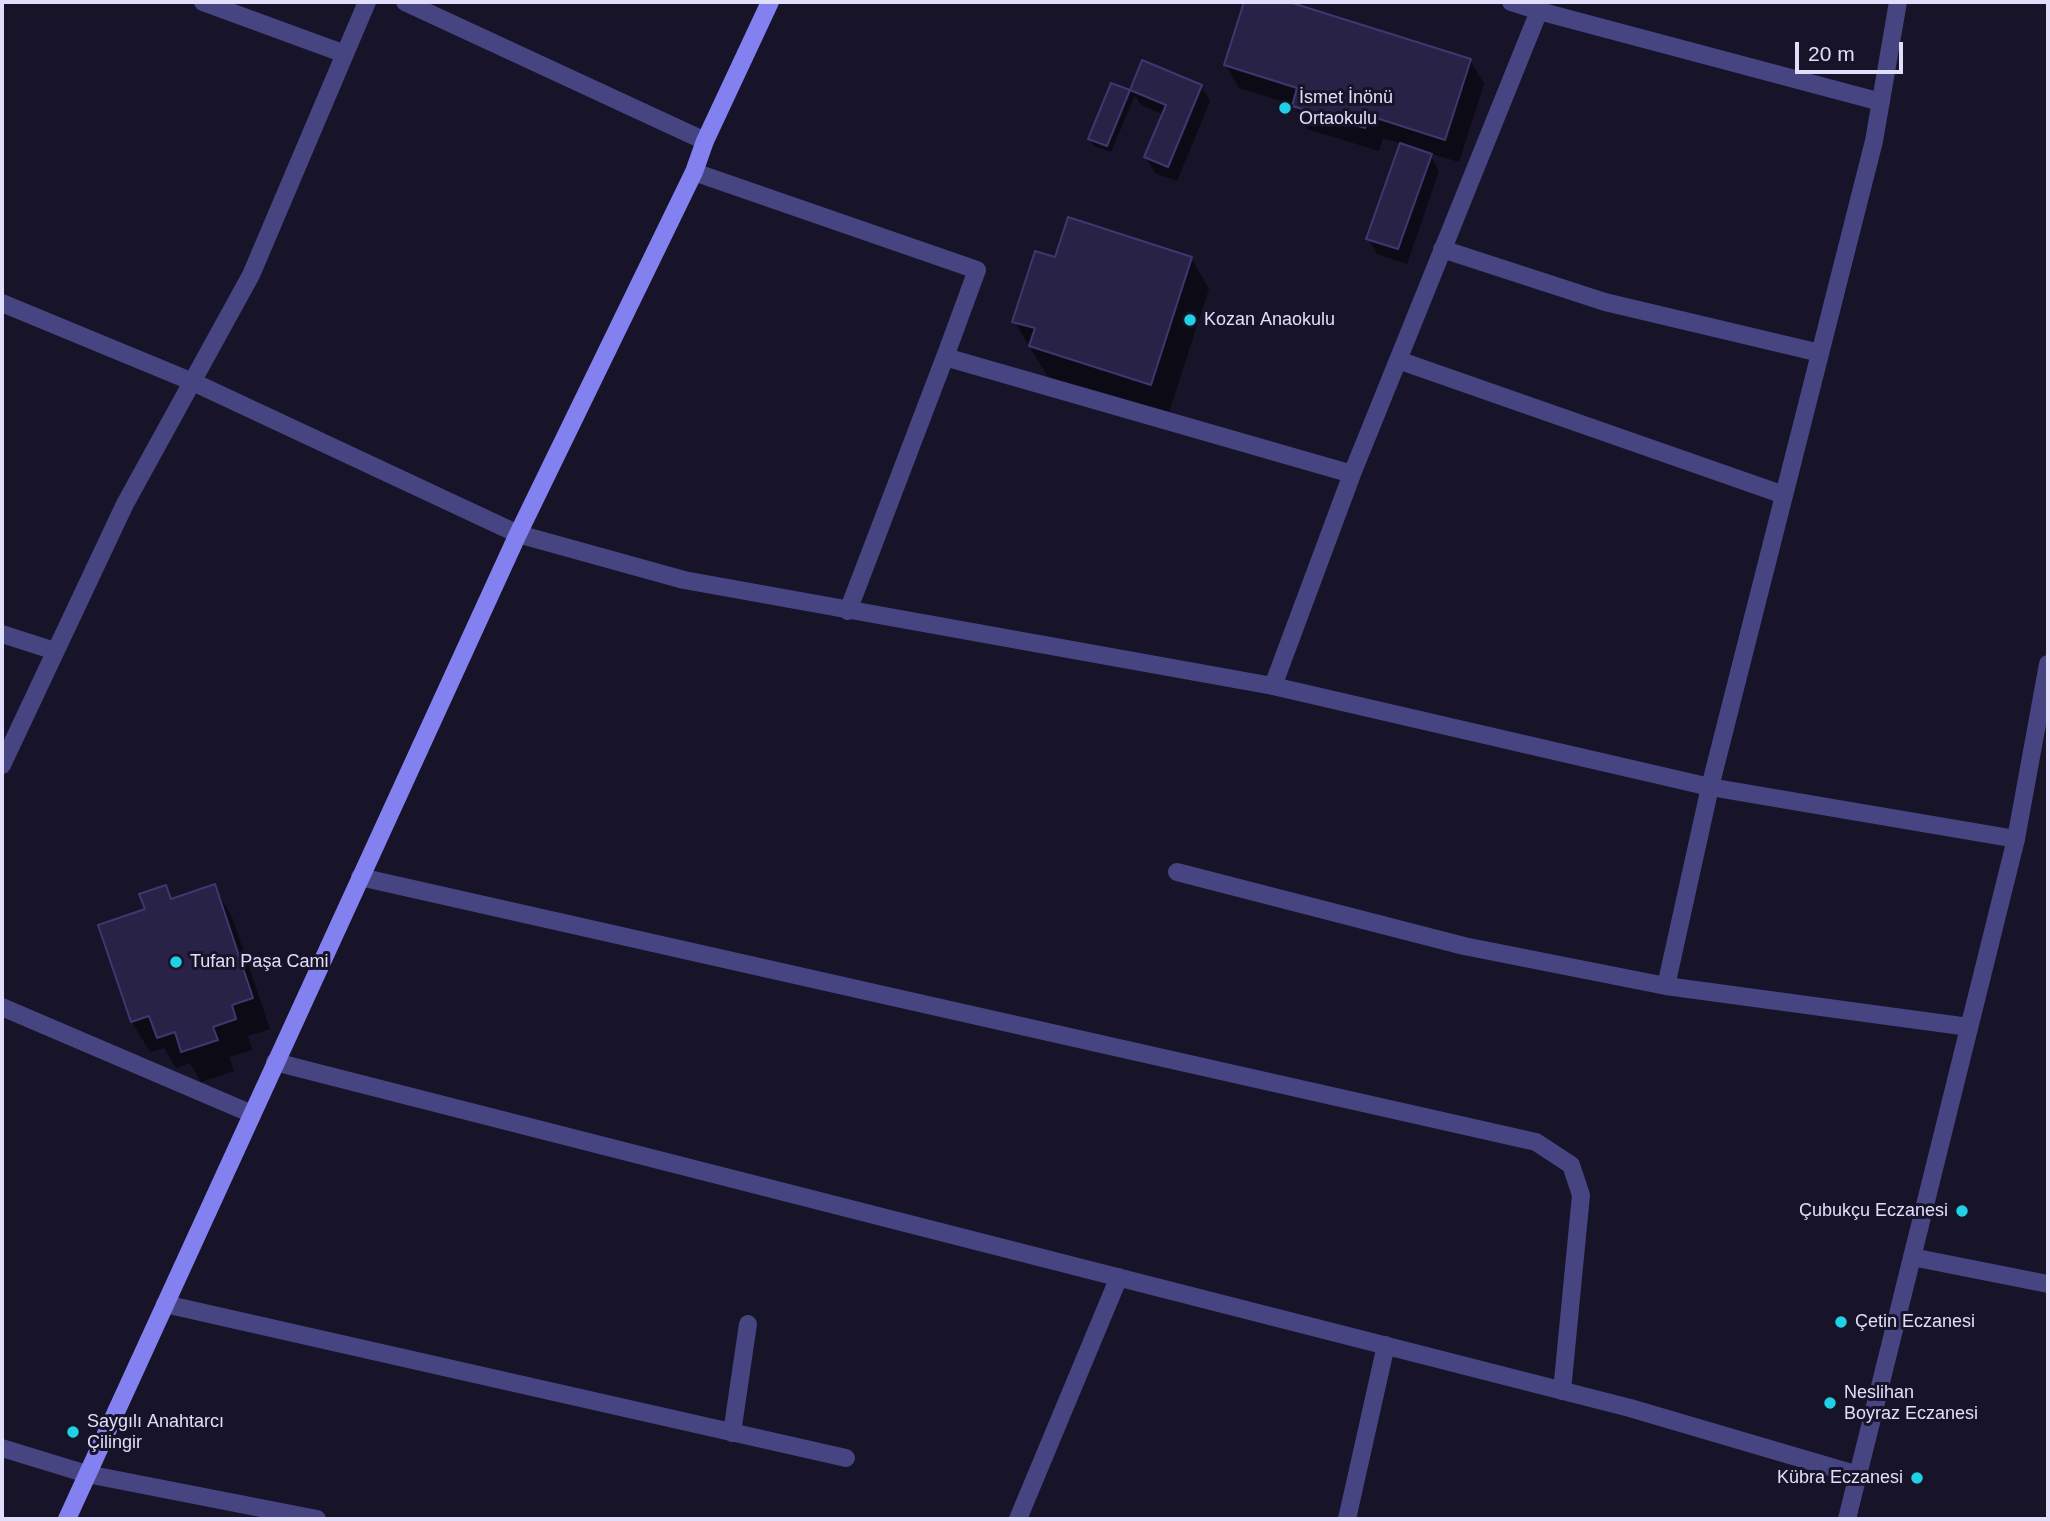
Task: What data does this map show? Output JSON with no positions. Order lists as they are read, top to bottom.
{
  "places": [
    "İsmet İnönü Ortaokulu",
    "Kozan Anaokulu",
    "Tufan Paşa Cami",
    "Çubukçu Eczanesi",
    "Çetin Eczanesi",
    "Neslihan Boyraz Eczanesi",
    "Saygılı Anahtarcı Çilingir",
    "Kübra Eczanesi"
  ],
  "scale_bar": "20 m"
}
